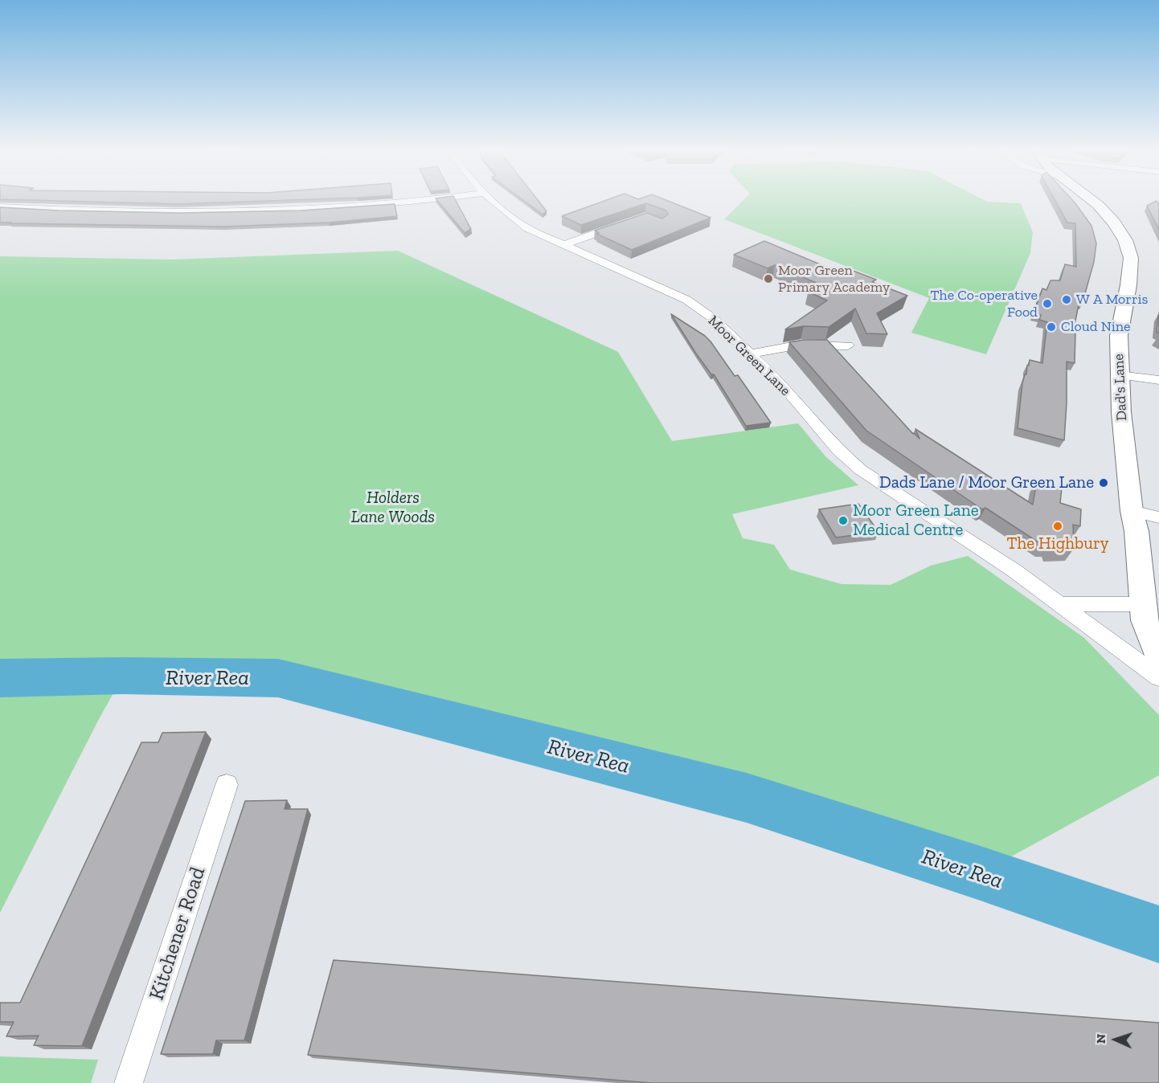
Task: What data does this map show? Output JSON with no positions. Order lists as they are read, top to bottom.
{
  "streets": {
    "street": ["Moor Green Lane", "Dad's Lane", "Kitchener Road"]
  },
  "water": ["River Rea"],
  "parks": ["Holders Lane Woods"],
  "places": [
    "Moor Green Primary Academy",
    "W A Morris",
    "The Co-operative Food",
    "Cloud Nine",
    "Dads Lane / Moor Green Lane",
    "Moor Green Lane Medical Centre",
    "The Highbury"
  ],
  "north": "left"
}
